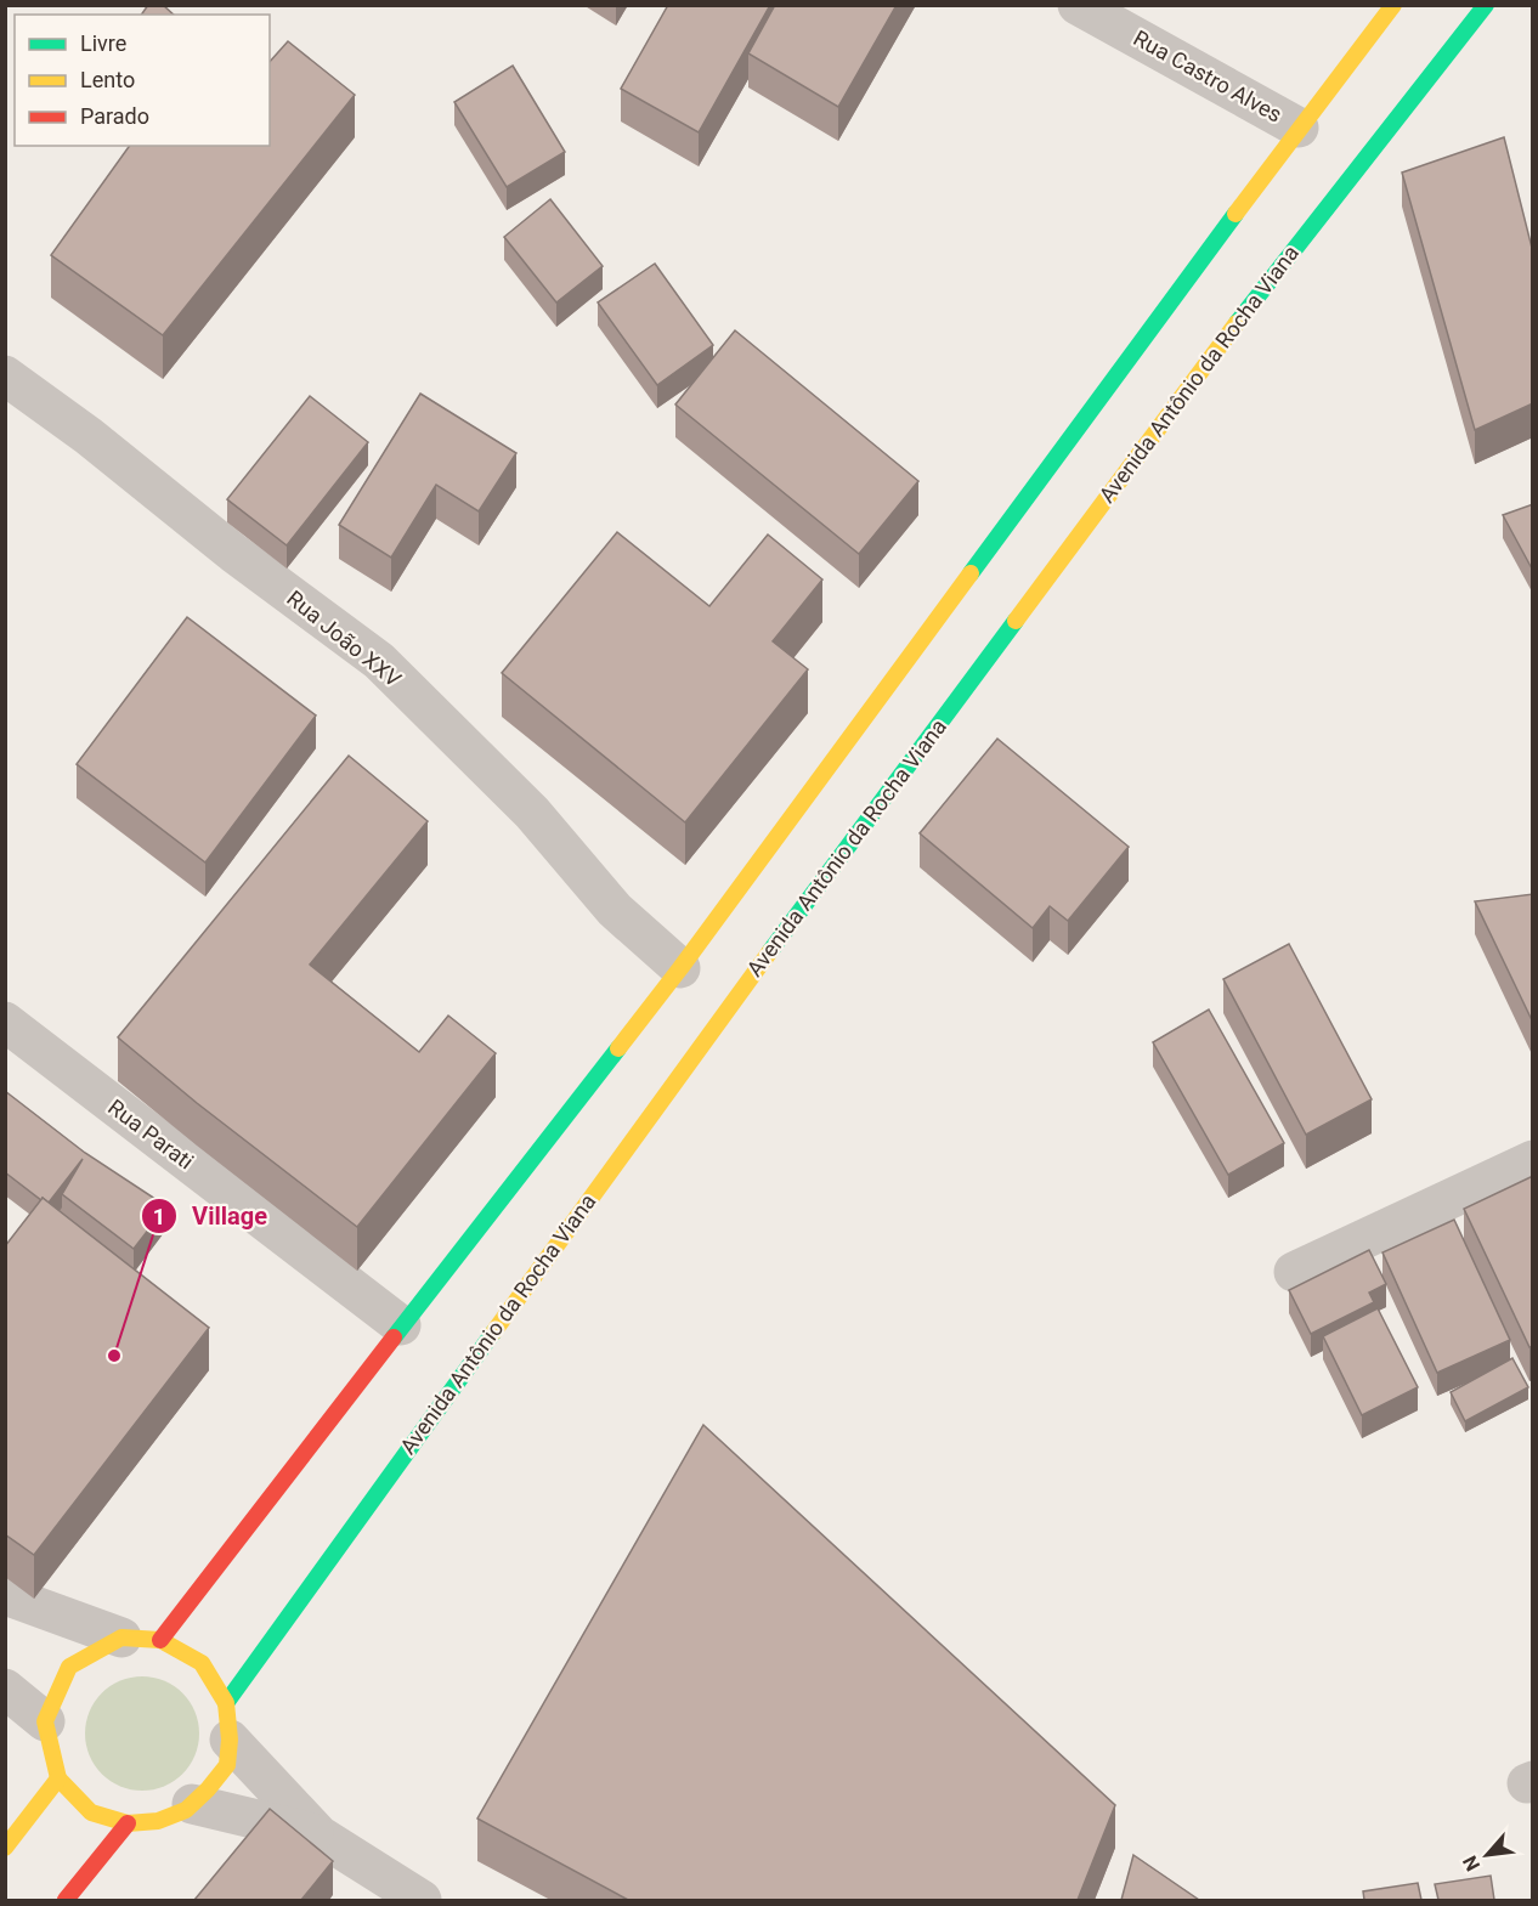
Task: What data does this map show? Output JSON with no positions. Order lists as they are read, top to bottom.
{
  "streets": {
    "main road": ["Avenida Antônio da Rocha Viana"],
    "street": ["Rua Castro Alves", "Rua João XXV", "Rua Parati"]
  },
  "places": ["Village"],
  "legend": ["Livre", "Lento", "Parado"],
  "north": "bottom left"
}
